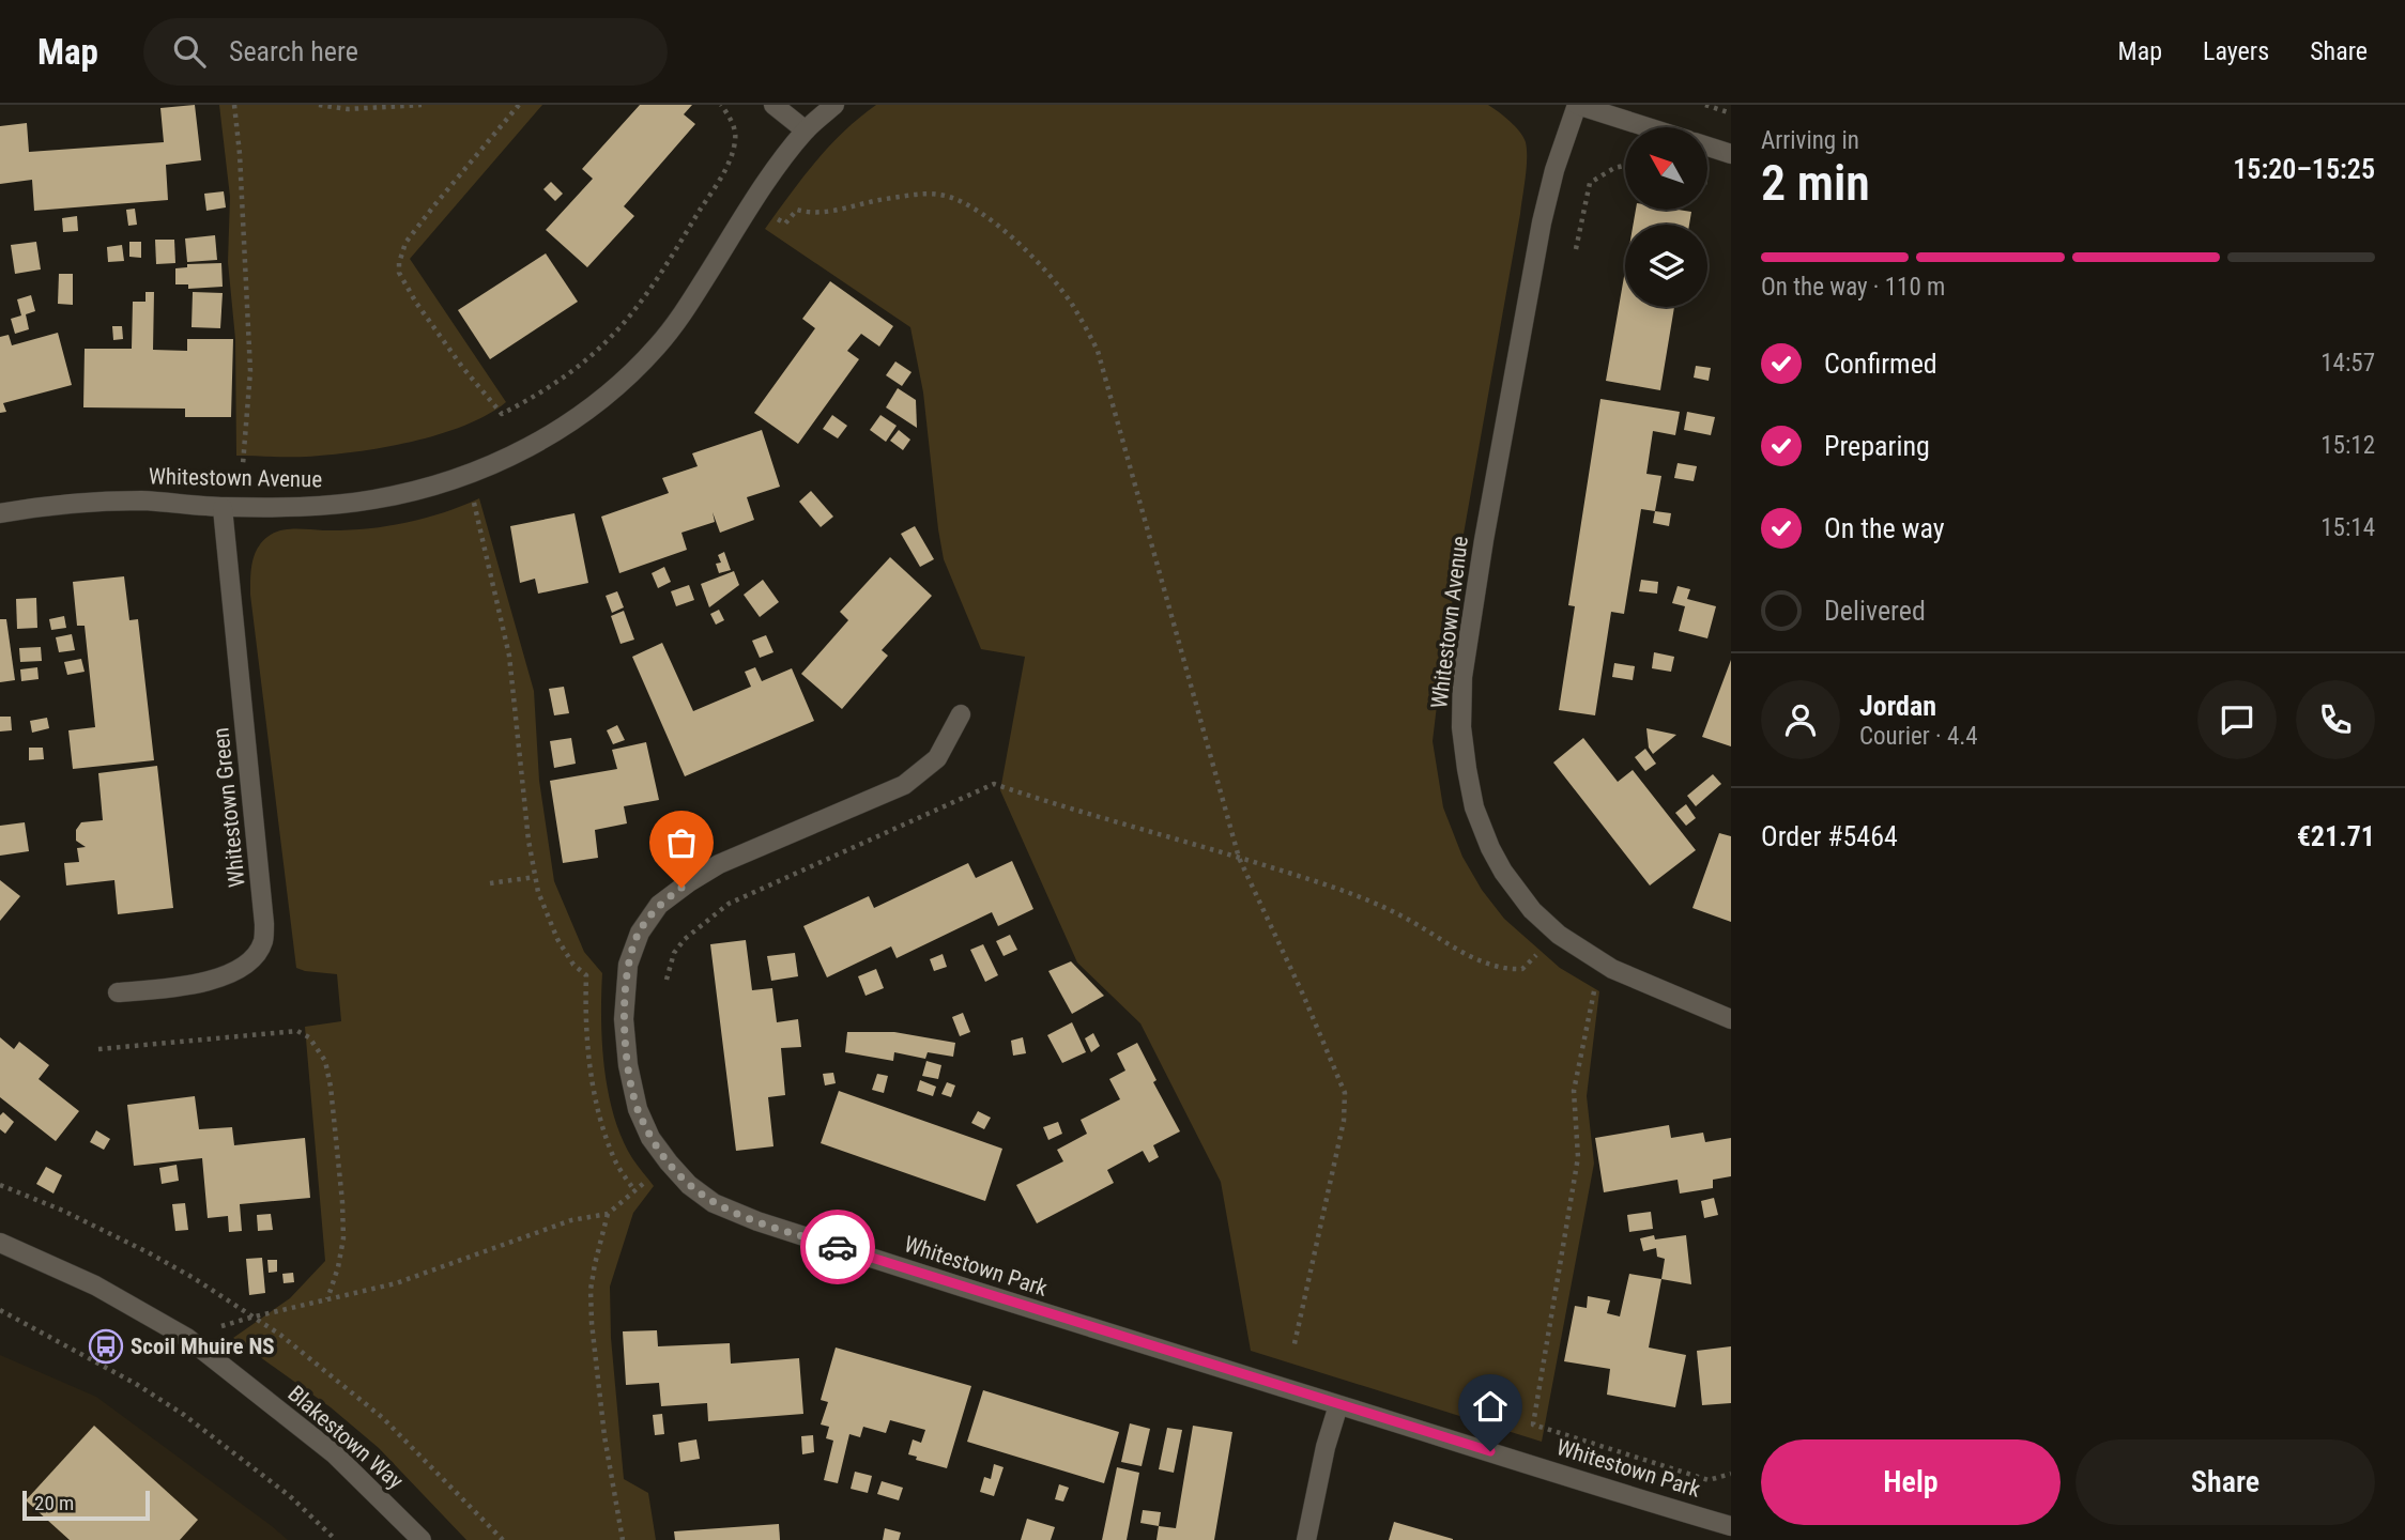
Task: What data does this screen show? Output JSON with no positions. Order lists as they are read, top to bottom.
{
  "streets": {
    "street": [
      "Whitestown Avenue",
      "Whitestown Green",
      "Whitestown Park",
      "Blakestown Way"
    ]
  },
  "crossings": [
    ["Whitestown Avenue", "Whitestown Green"]
  ],
  "places": {
    "bus stop": ["Scoil Mhuire NS"]
  },
  "scale_bar": "20 m",
  "north": "top left",
  "page": {
    "header": "Map",
    "search": "Search here",
    "nav": ["Map", "Layers", "Share"],
    "heading": ["2 min", "Arriving in", "15:20–15:25"],
    "panel": [
      "Jordan",
      "Courier · 4.4",
      "Order #5464",
      "€21.71"
    ],
    "bar": "On the way · 110 m",
    "list": [
      ["Confirmed", "14:57"],
      ["Preparing", "15:12"],
      ["On the way", "15:14"],
      "Delivered"
    ],
    "buttons": ["Help", "Share"],
    "scale": "20 m"
  }
}
